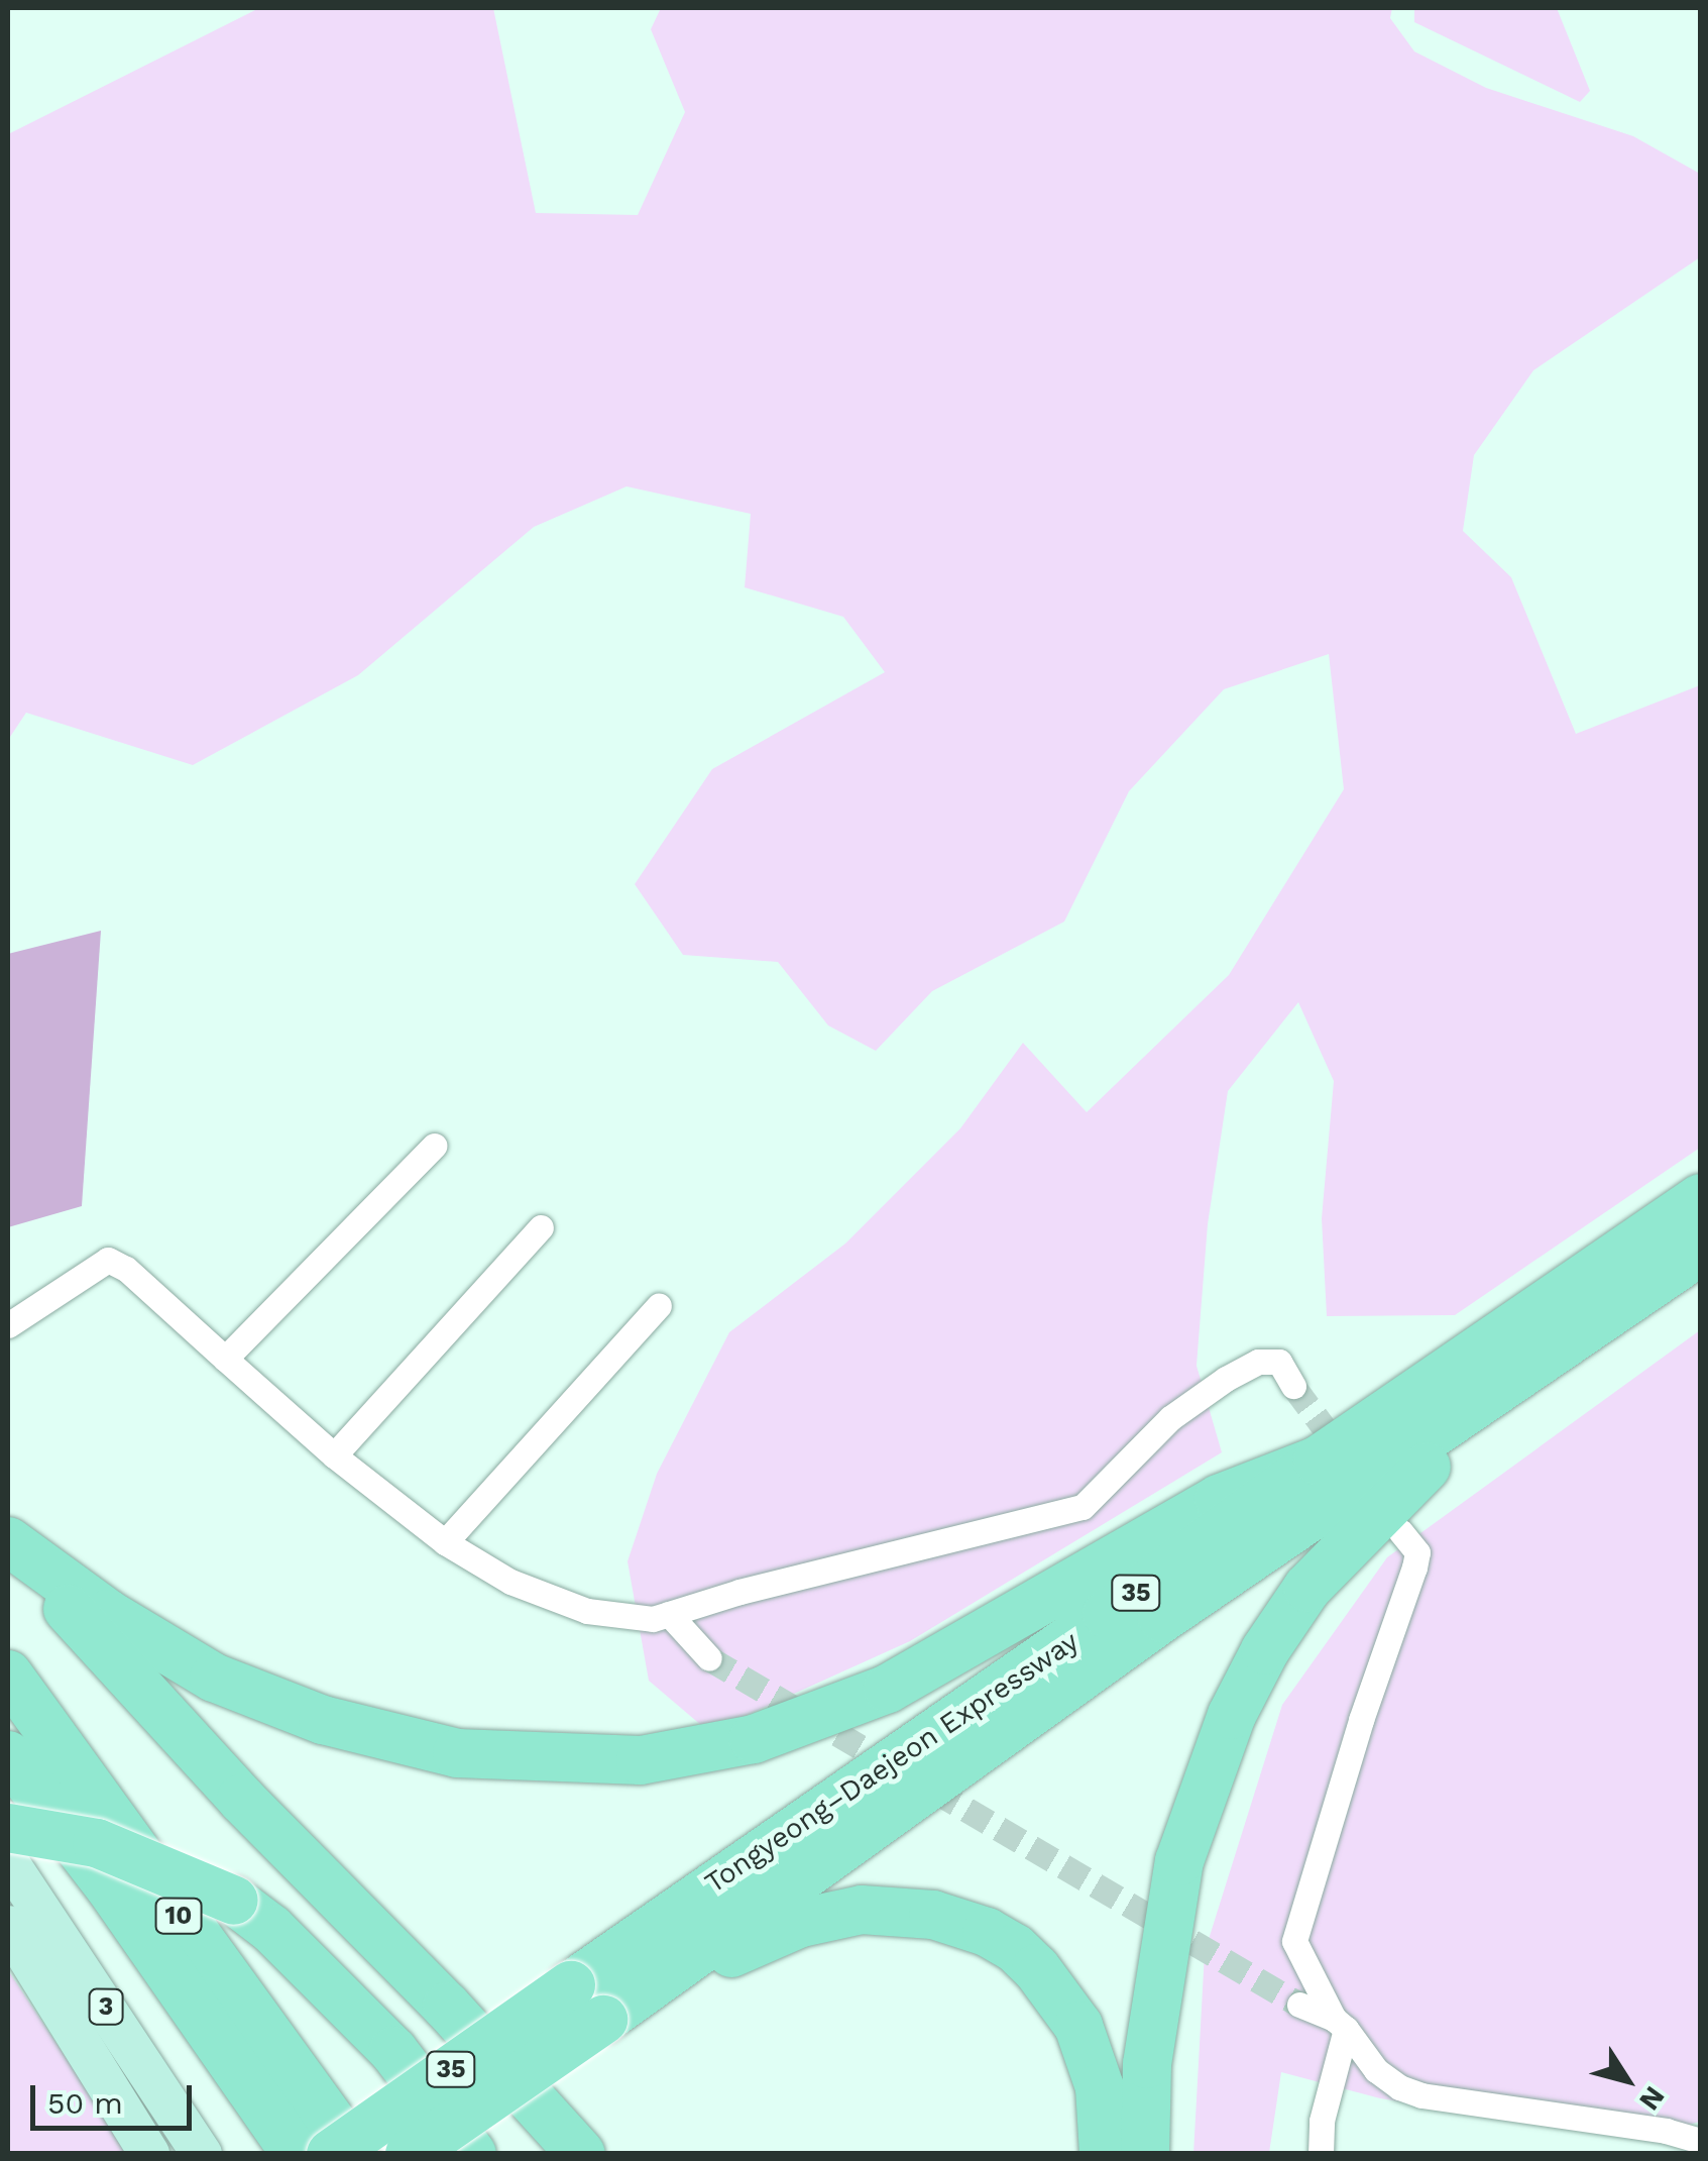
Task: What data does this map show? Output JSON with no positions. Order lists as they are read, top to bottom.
{
  "streets": {
    "highway": ["35", "Tongyeong–Daejeon Expressway", "10"],
    "main road": ["3"]
  },
  "scale_bar": "50 m",
  "north": "bottom right"
}
